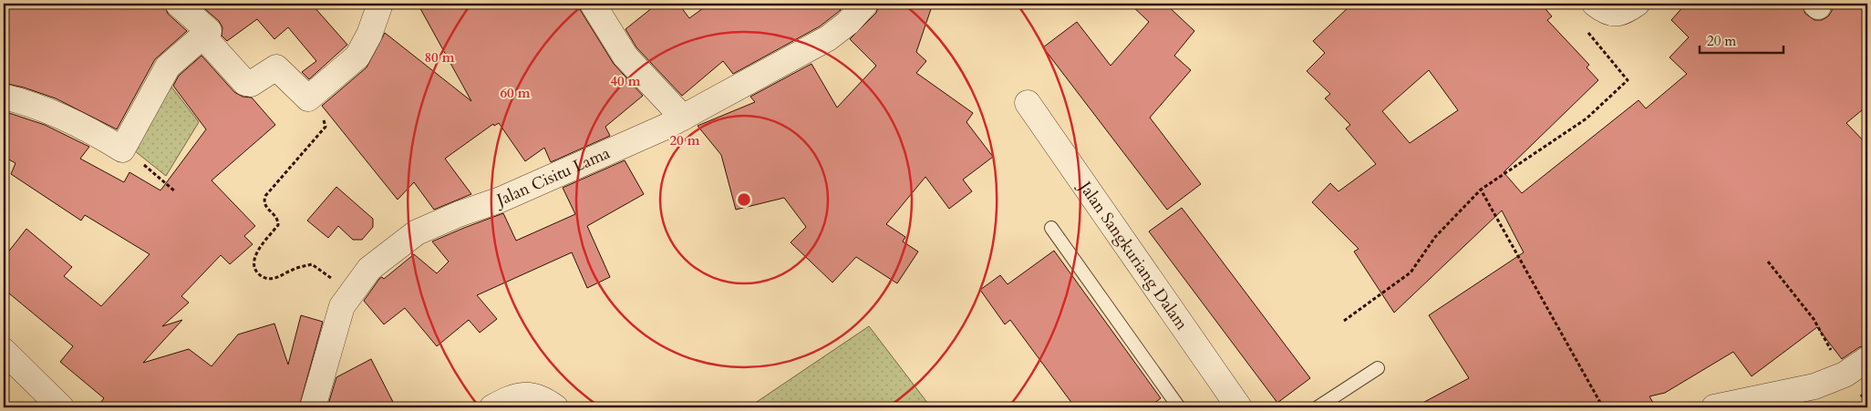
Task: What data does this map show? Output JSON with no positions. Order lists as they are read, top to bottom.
{
  "streets": {
    "street": ["Jalan Cisitu Lama", "Jalan Sangkuriang Dalam"]
  },
  "scale_bar": "20 m",
  "rings": [
    "80 m",
    "40 m",
    "60 m",
    "20 m"
  ]
}
